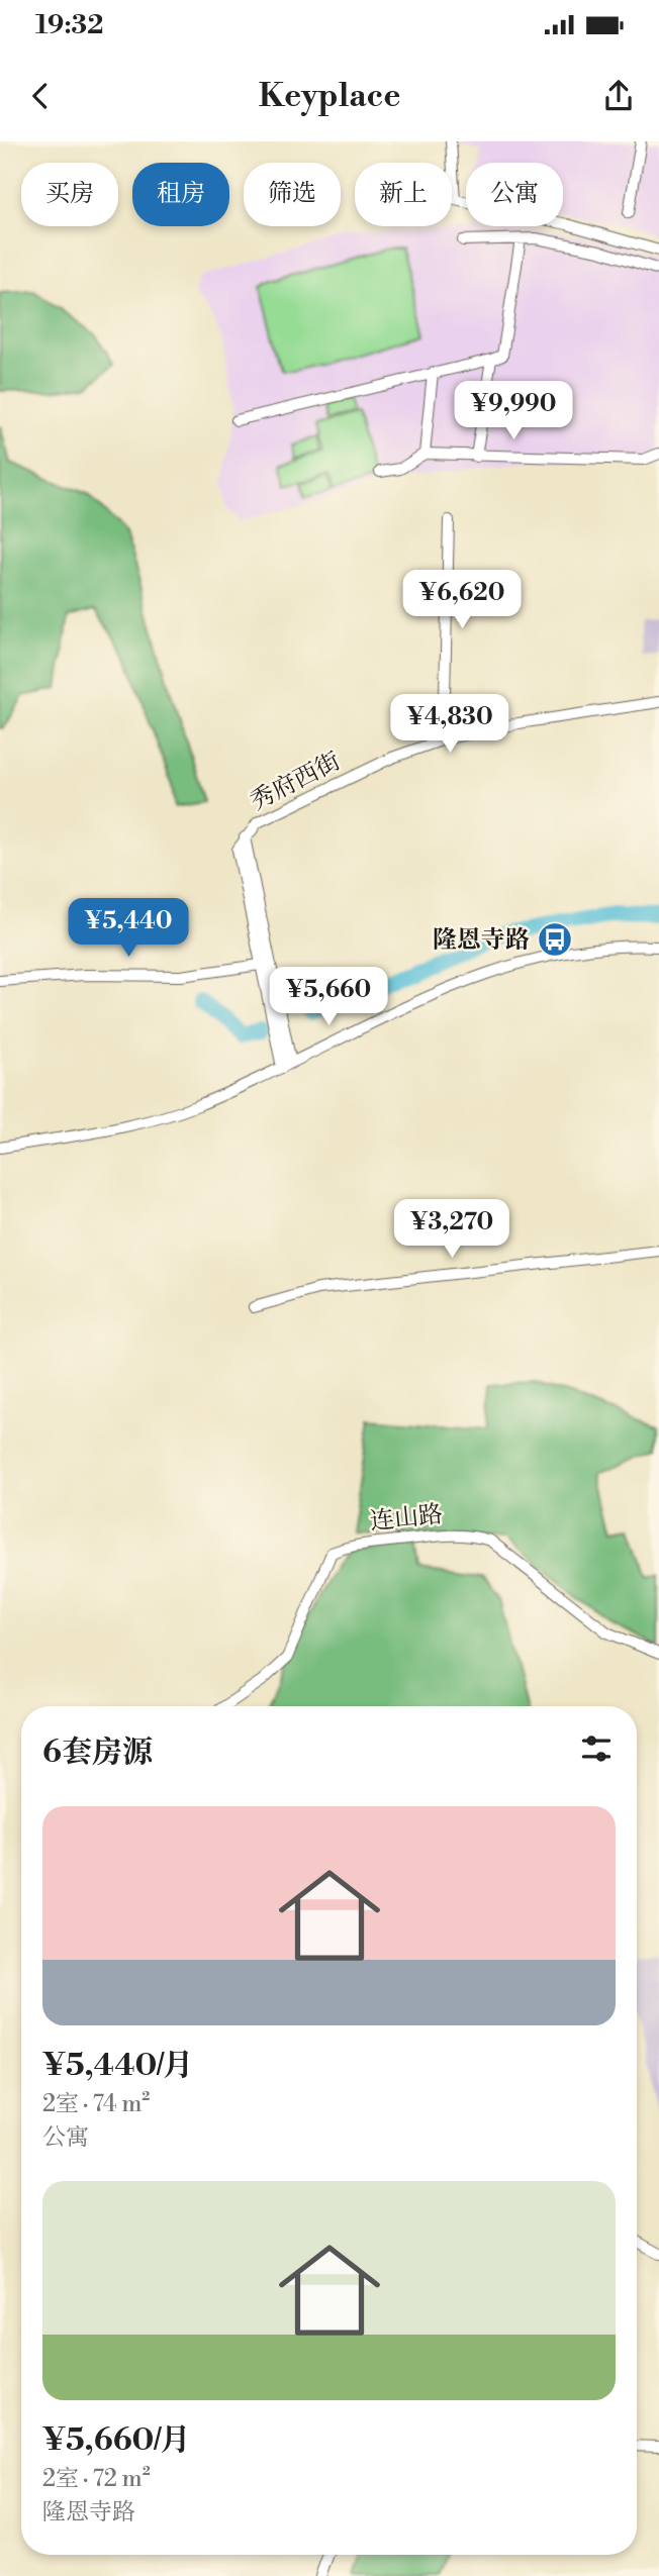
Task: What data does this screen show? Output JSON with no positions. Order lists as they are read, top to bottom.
{
  "streets": {
    "street": ["秀府西街", "连山路"]
  },
  "places": {
    "bus stop": ["隆恩寺路"]
  },
  "page": {
    "status": "19:32",
    "header": "Keyplace",
    "chip": [
      "买房",
      "租房",
      "筛选",
      "新上",
      "公寓"
    ],
    "price": [
      "¥9,990",
      "¥6,620",
      "¥4,830",
      "¥5,440",
      "¥5,660",
      "¥3,270"
    ],
    "heading": "6套房源",
    "list": [
      {
        "name": "¥5,440/月",
        "note": "2室 · 74 m² · 公寓"
      },
      {
        "name": "¥5,660/月",
        "note": "2室 · 72 m² · 隆恩寺路"
      }
    ]
  }
}
